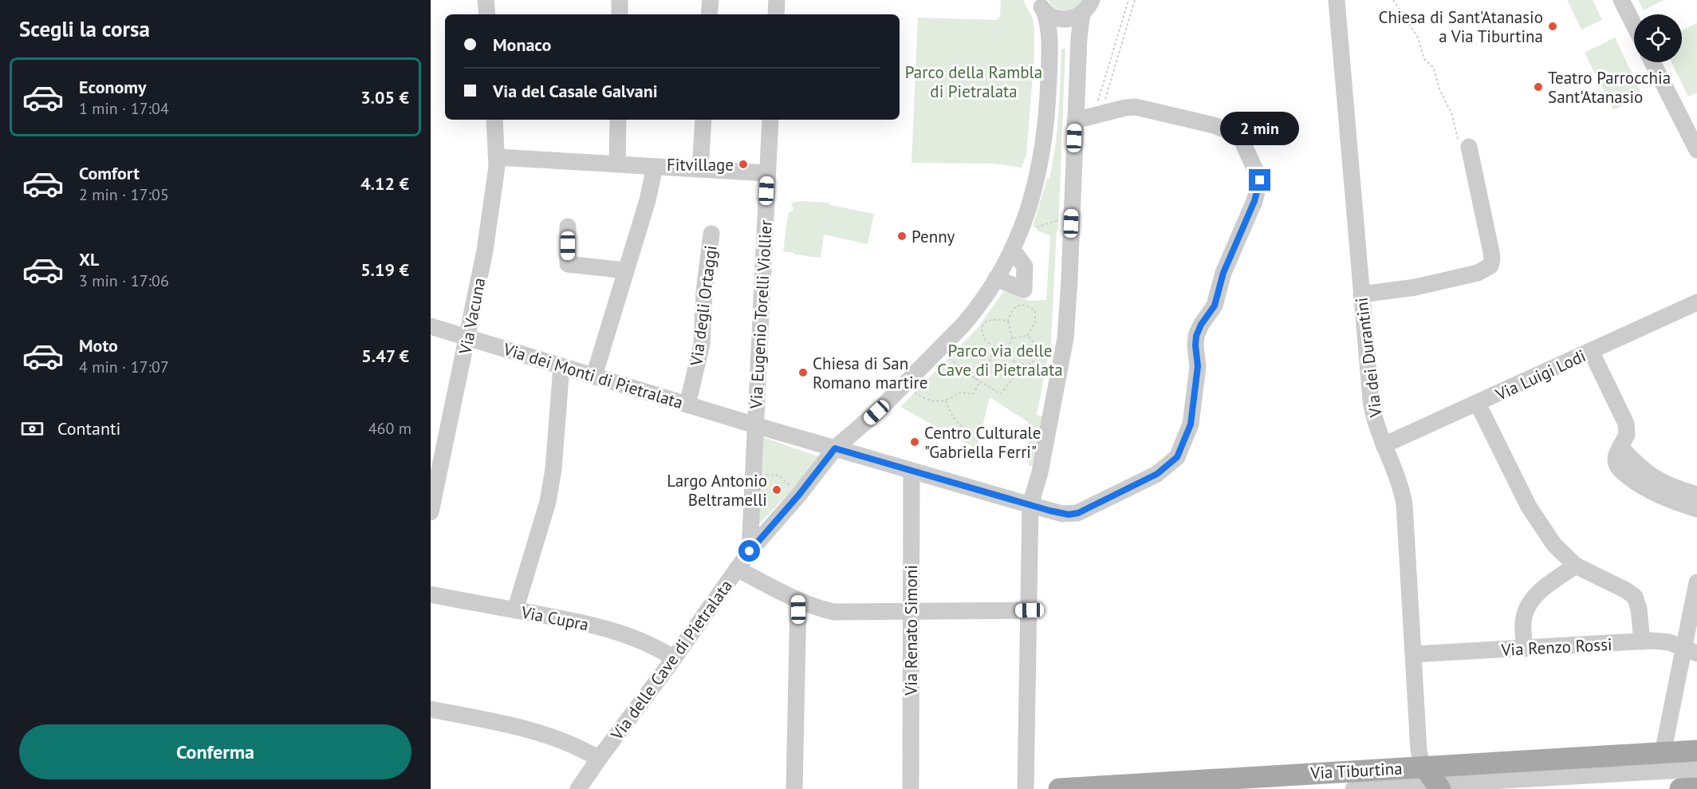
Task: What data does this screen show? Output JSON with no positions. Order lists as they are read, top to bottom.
{
  "streets": {
    "main road": ["Via Tiburtina"],
    "street": [
      "Via degli Ortaggi",
      "Via Eugenio Torelli Viollier",
      "Via Vacuna",
      "Via dei Durantini",
      "Via Luigi Lodi",
      "Via dei Monti di Pietralata",
      "Via Cupra",
      "Via Renato Simoni",
      "Via Renzo Rossi",
      "Via delle Cave di Pietralata"
    ]
  },
  "crossings": [
    ["Via degli Ortaggi", "Via dei Monti di Pietralata"],
    ["Via Eugenio Torelli Viollier", "Via dei Monti di Pietralata"],
    ["Via Vacuna", "Via dei Monti di Pietralata"],
    ["Via dei Durantini", "Via Luigi Lodi"],
    ["Via dei Durantini", "Via Renzo Rossi"],
    ["Via dei Durantini", "Via Tiburtina"],
    ["Via Cupra", "Via delle Cave di Pietralata"]
  ],
  "parks": ["Parco della Rambla di Pietralata", "Parco via delle Cave di Pietralata"],
  "places": [
    "Chiesa di Sant'Atanasio a Via Tiburtina",
    "Teatro Parrocchia Sant'Atanasio",
    "Fitvillage",
    "Penny",
    "Chiesa di San Romano martire",
    "Centro Culturale \"Gabriella Ferri\"",
    "Largo Antonio Beltramelli"
  ],
  "page": {
    "heading": "Scegli la corsa",
    "banner": ["Monaco", "Via del Casale Galvani"],
    "list": [
      {
        "name": "Economy",
        "note": "1 min · 17:04",
        "value": "3.05 €"
      },
      {
        "name": "Comfort",
        "note": "2 min · 17:05",
        "value": "4.12 €"
      },
      {
        "name": "XL",
        "note": "3 min · 17:06",
        "value": "5.19 €"
      },
      {
        "name": "Moto",
        "note": "4 min · 17:07",
        "value": "5.47 €"
      }
    ],
    "bubble": "2 min",
    "pay": ["Contanti", "460 m"],
    "buttons": "Conferma"
  }
}
